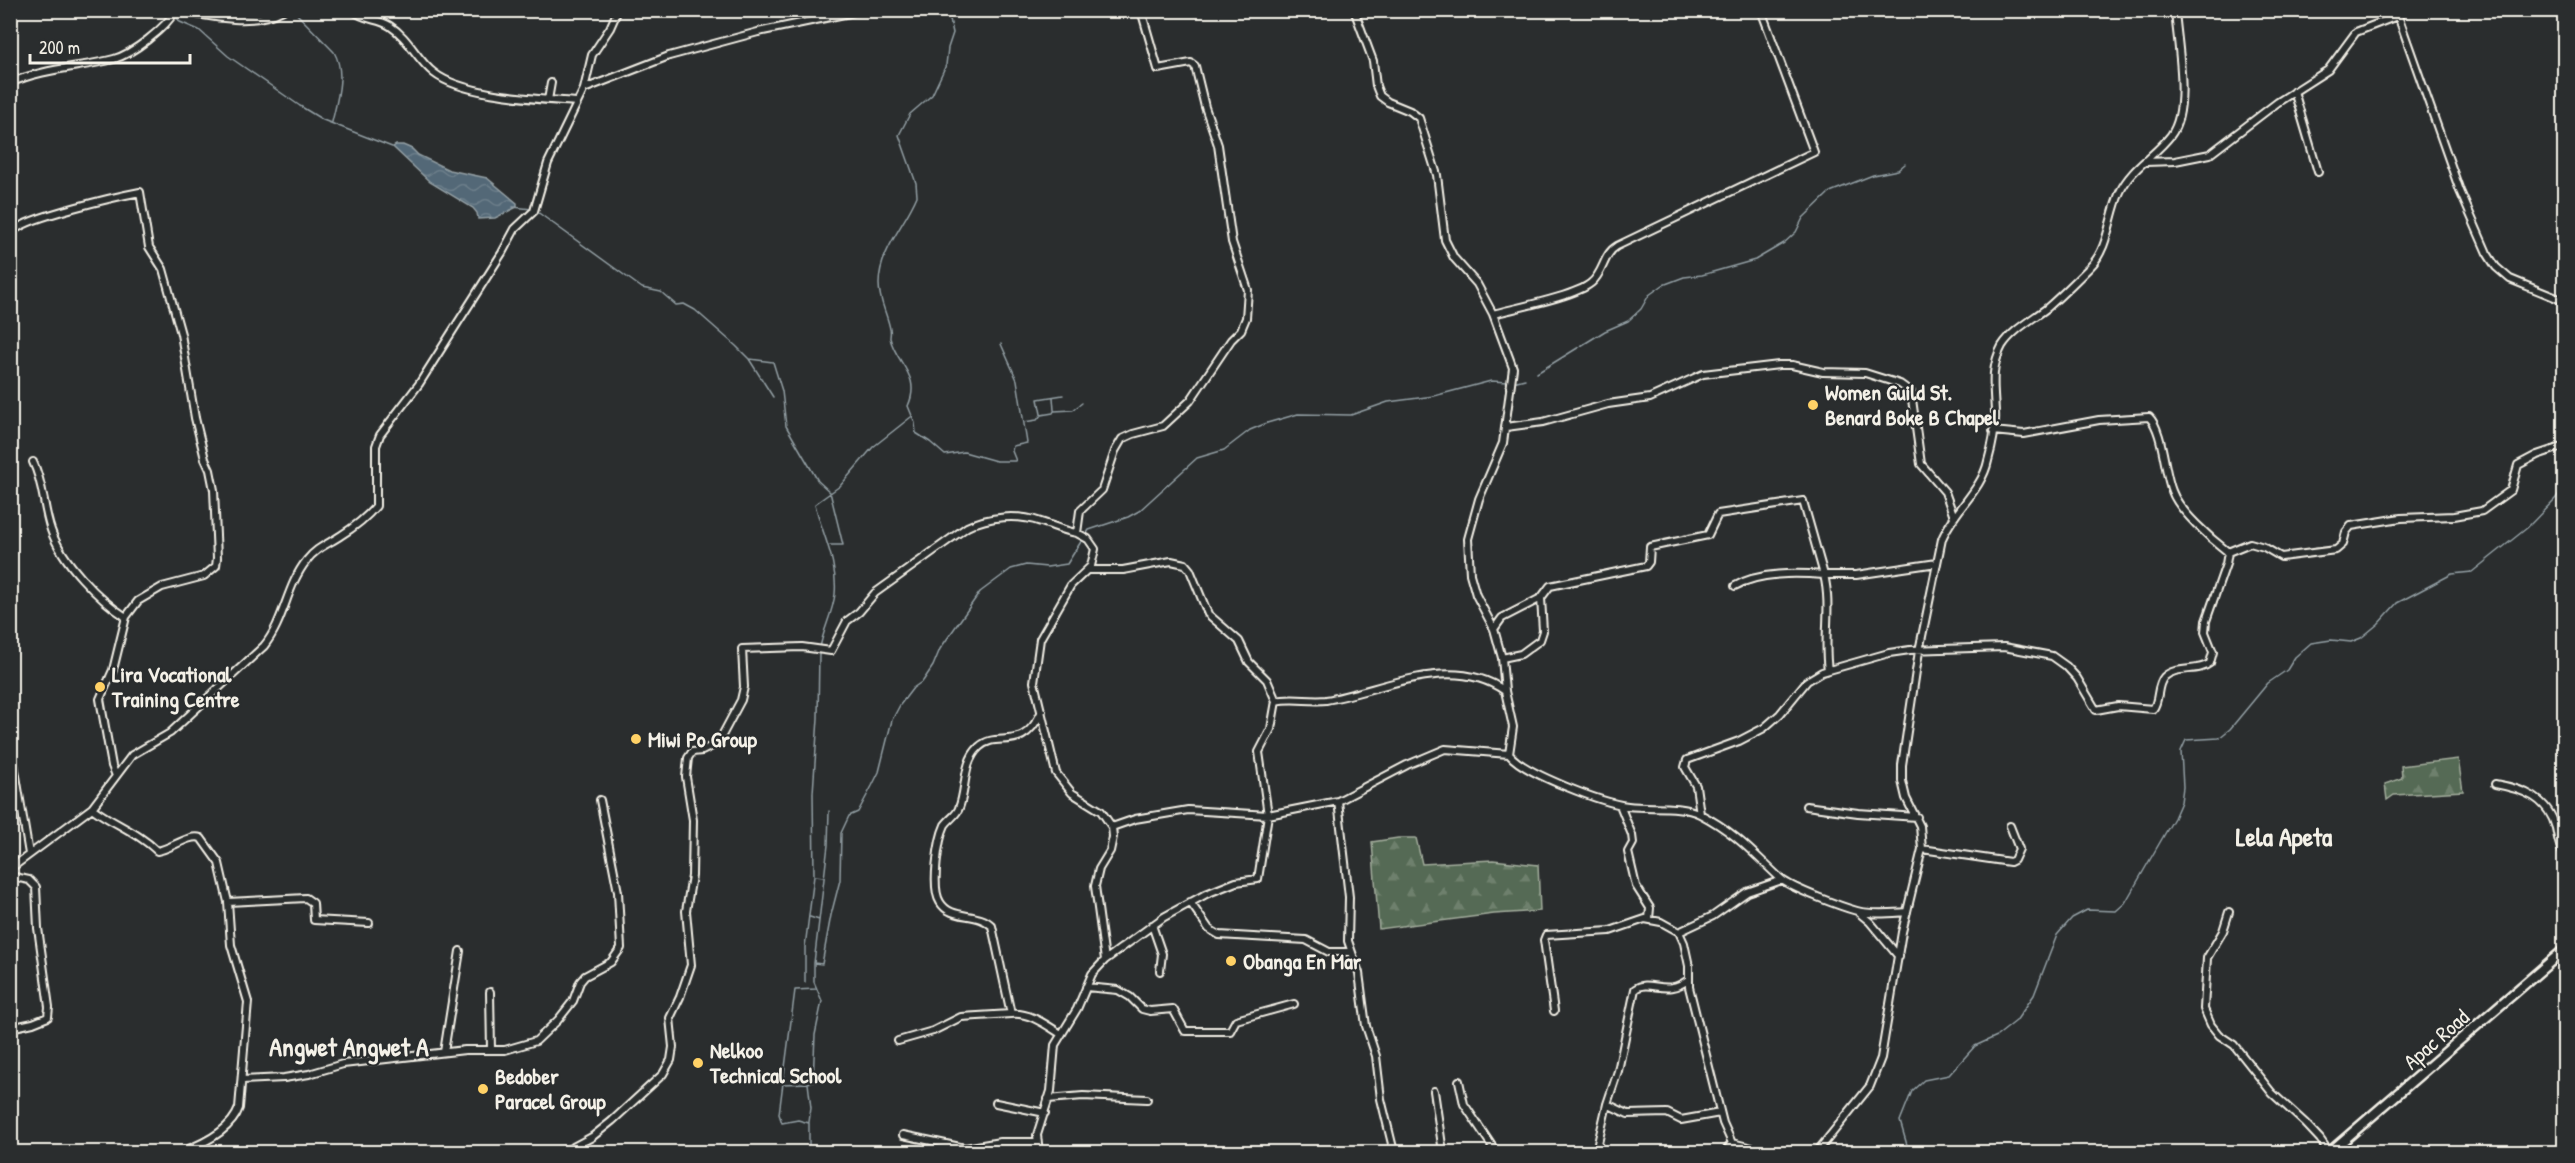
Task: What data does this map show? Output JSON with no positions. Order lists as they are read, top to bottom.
{
  "streets": {
    "main road": ["Apac Road"]
  },
  "districts": ["Lela Apeta", "Angwet Angwet A"],
  "places": [
    "Women Guild St. Benard Boke B Chapel",
    "Lira Vocational Training Centre",
    "Miwi Po Group",
    "Obanga En Mar",
    "Nelkoo Technical School",
    "Bedober Paracel Group"
  ],
  "scale_bar": "200 m"
}
